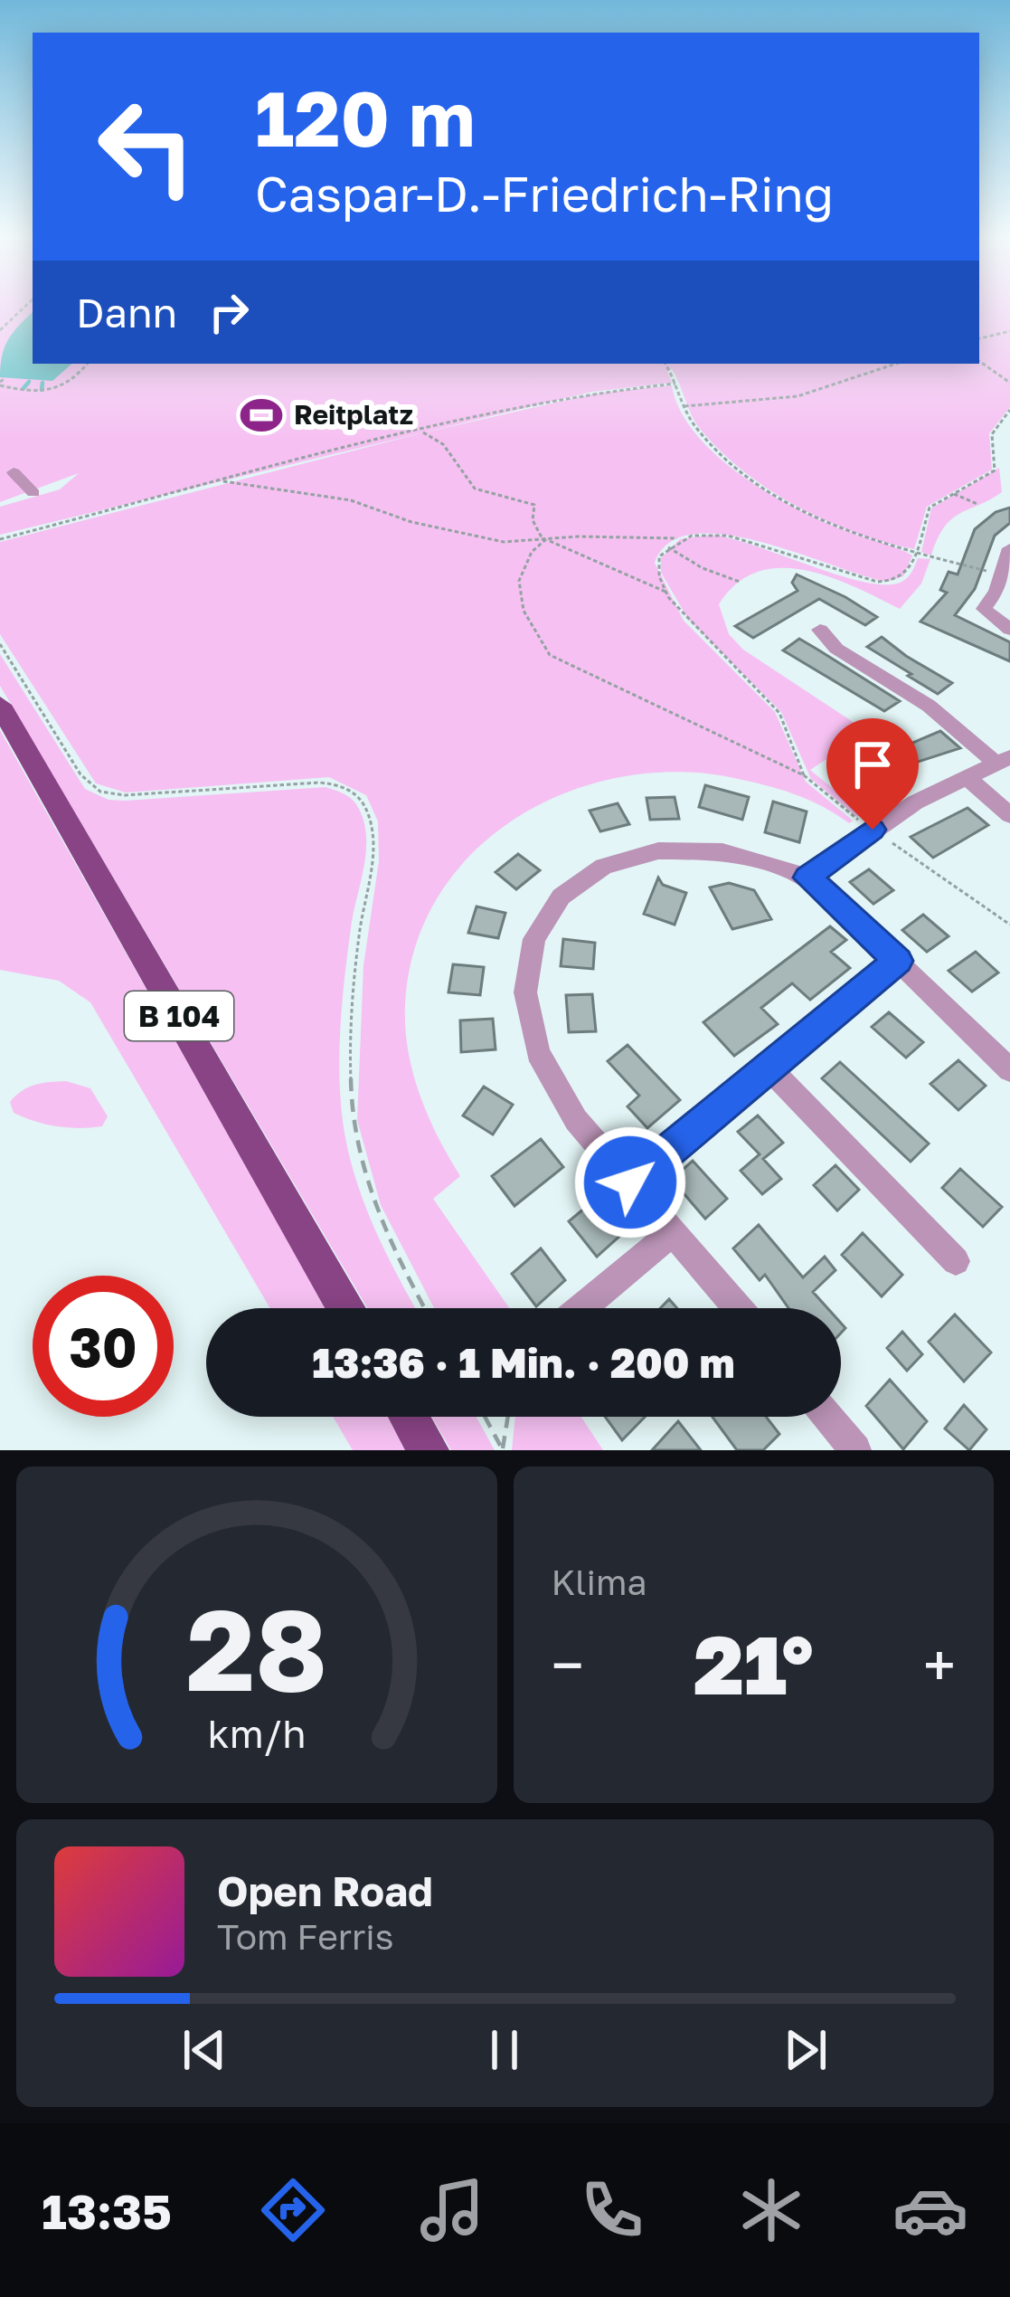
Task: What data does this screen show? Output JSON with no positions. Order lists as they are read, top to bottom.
{
  "streets": {
    "main road": ["B 104"]
  },
  "places": {
    "sports": ["Reitplatz"]
  },
  "page": {
    "turn": ["120 m", "Caspar-D.-Friedrich-Ring"],
    "then": "Dann",
    "limit": "30",
    "trip": "13:36 · 1 Min. · 200 m",
    "tile": "Klima",
    "heat": ["−", "21°", "+"],
    "song": ["Open Road", "Tom Ferris"],
    "tabs": "13:35",
    "gauge": ["28", "km/h"]
  }
}
